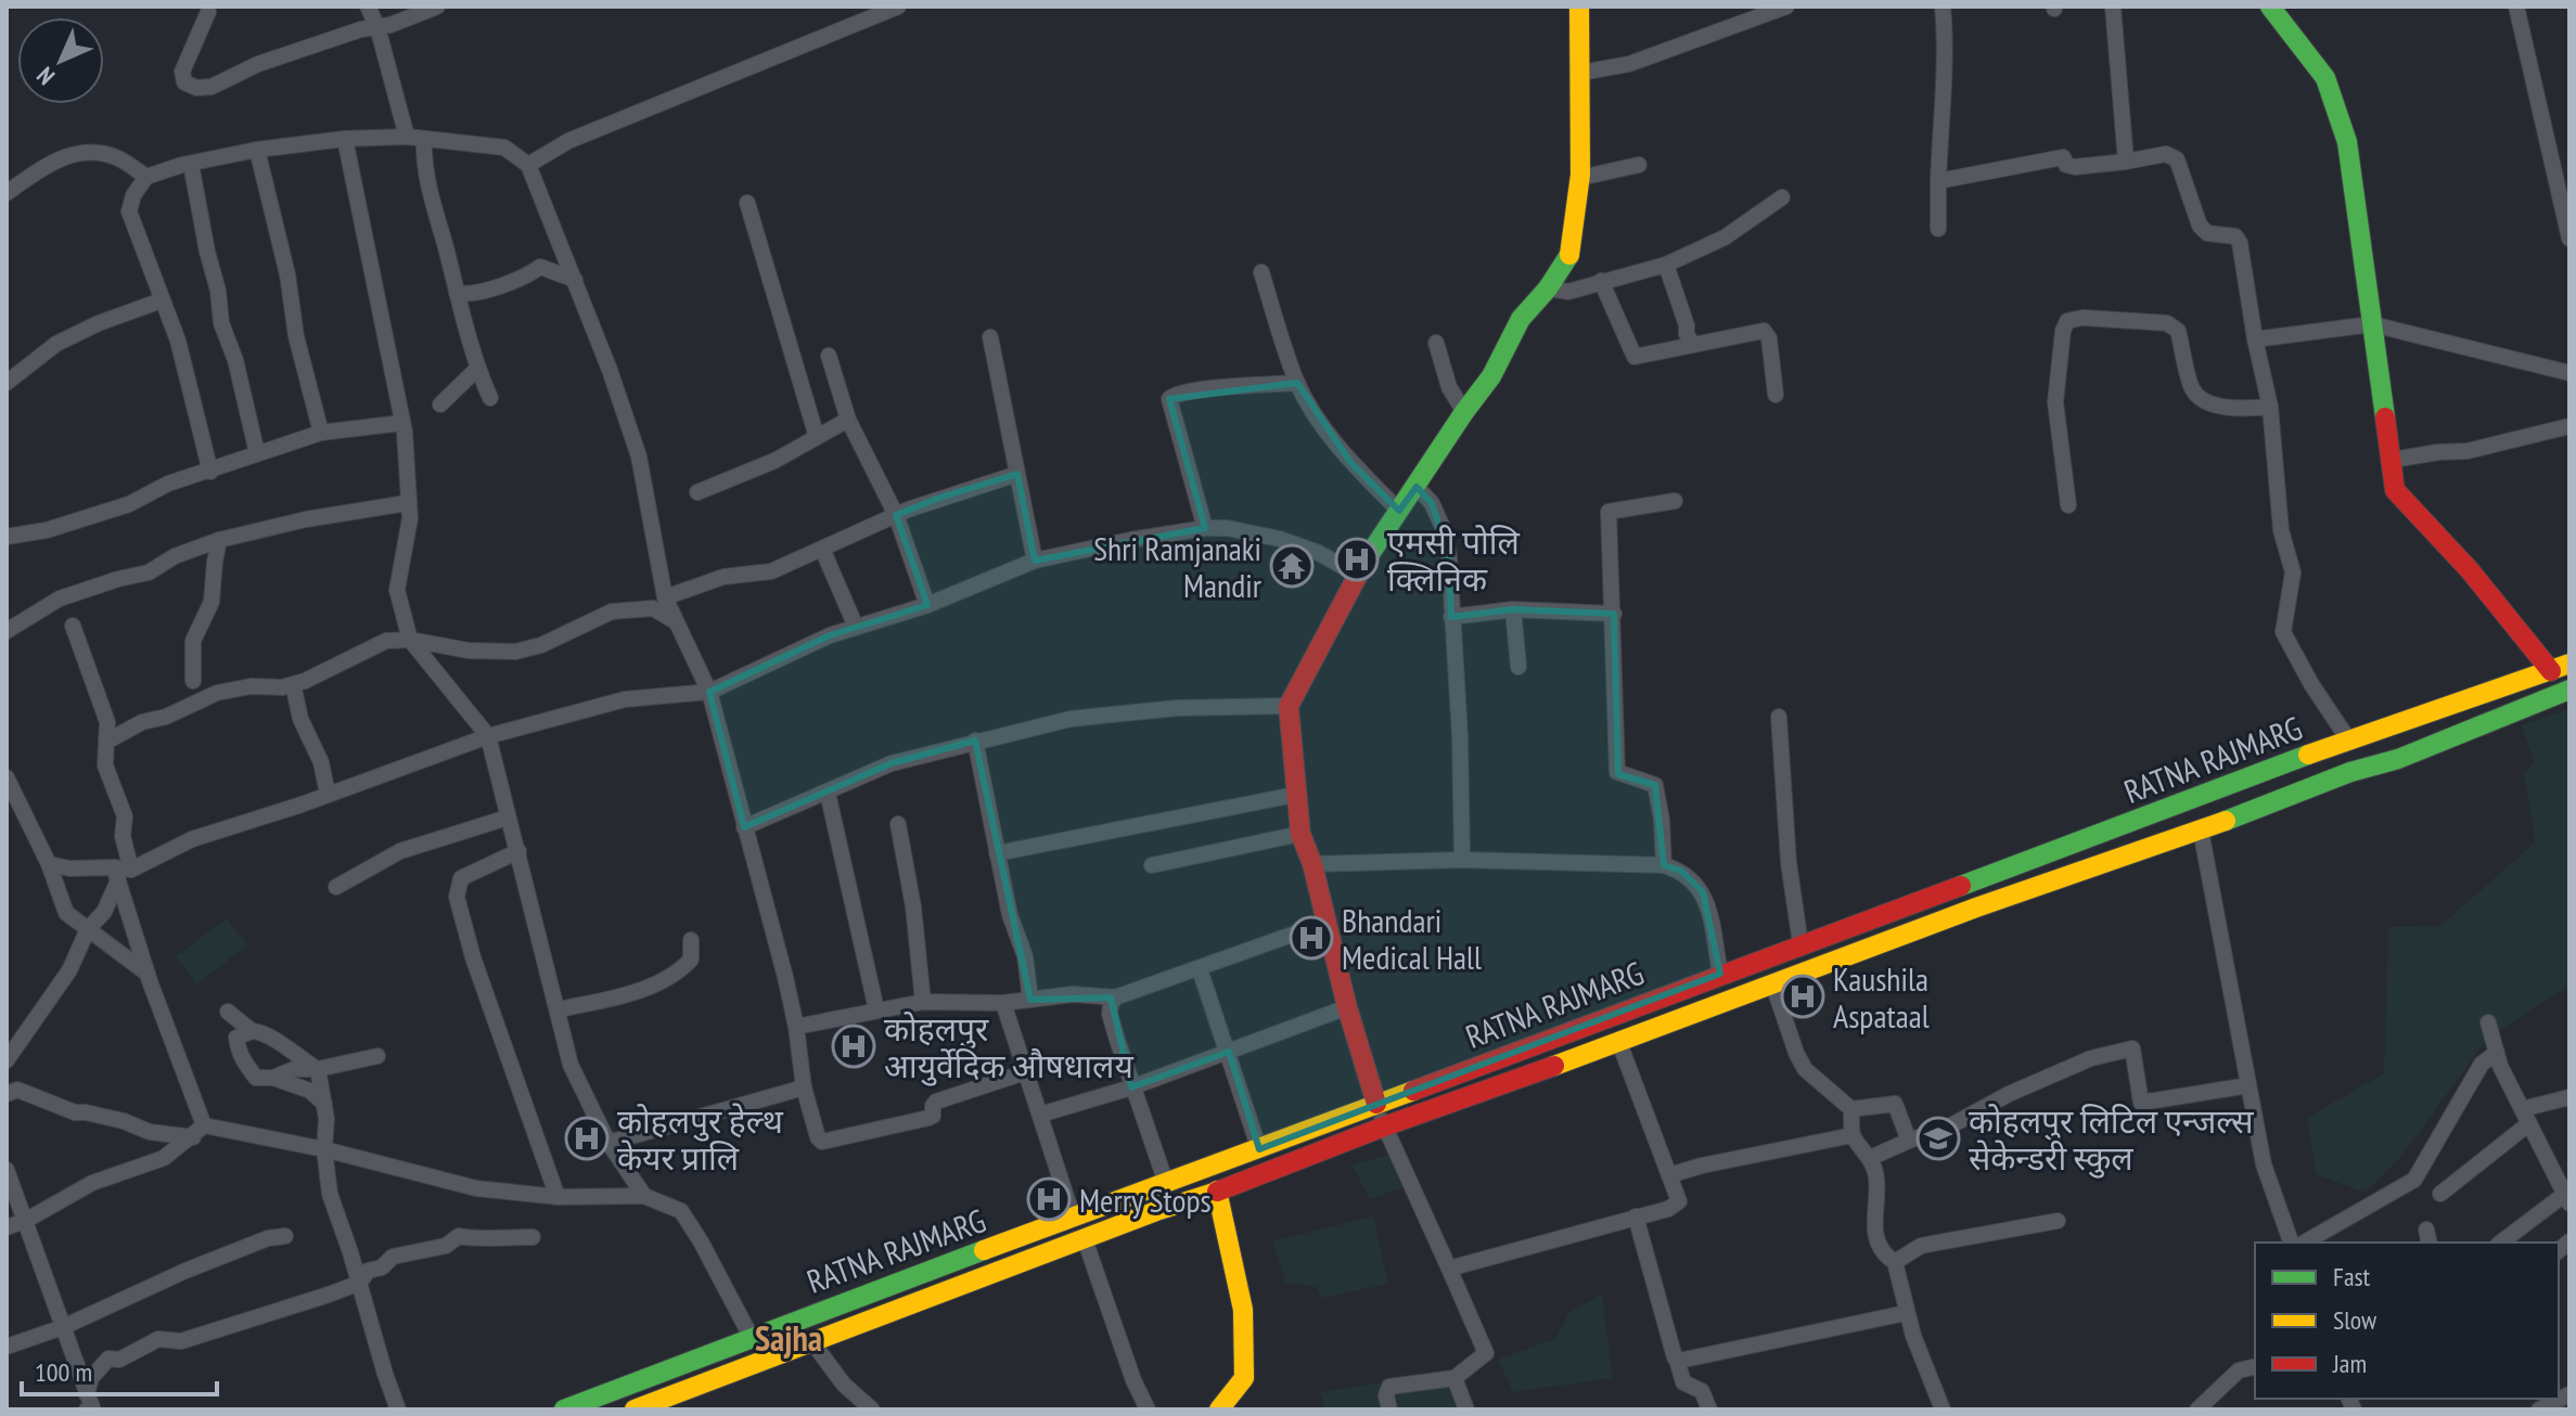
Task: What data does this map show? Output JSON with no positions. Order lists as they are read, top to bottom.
{
  "streets": {
    "main road": ["RATNA RAJMARG"]
  },
  "districts": ["Sajha"],
  "places": {
    "hospital": [
      "एमसी पोलि क्लिनिक",
      "Bhandari Medical Hall",
      "Kaushila Aspataal",
      "कोहलपुर आयुर्वेदिक औषधालय",
      "कोहलपुर हेल्थ केयर प्रालि",
      "Merry Stops"
    ],
    "temple": ["Shri Ramjanaki Mandir"],
    "school or university": ["कोहलपुर लिटिल एन्जल्स सेकेन्डरी स्कुल"]
  },
  "legend": ["Fast", "Slow", "Jam"],
  "scale_bar": "100 m",
  "north": "bottom left"
}
